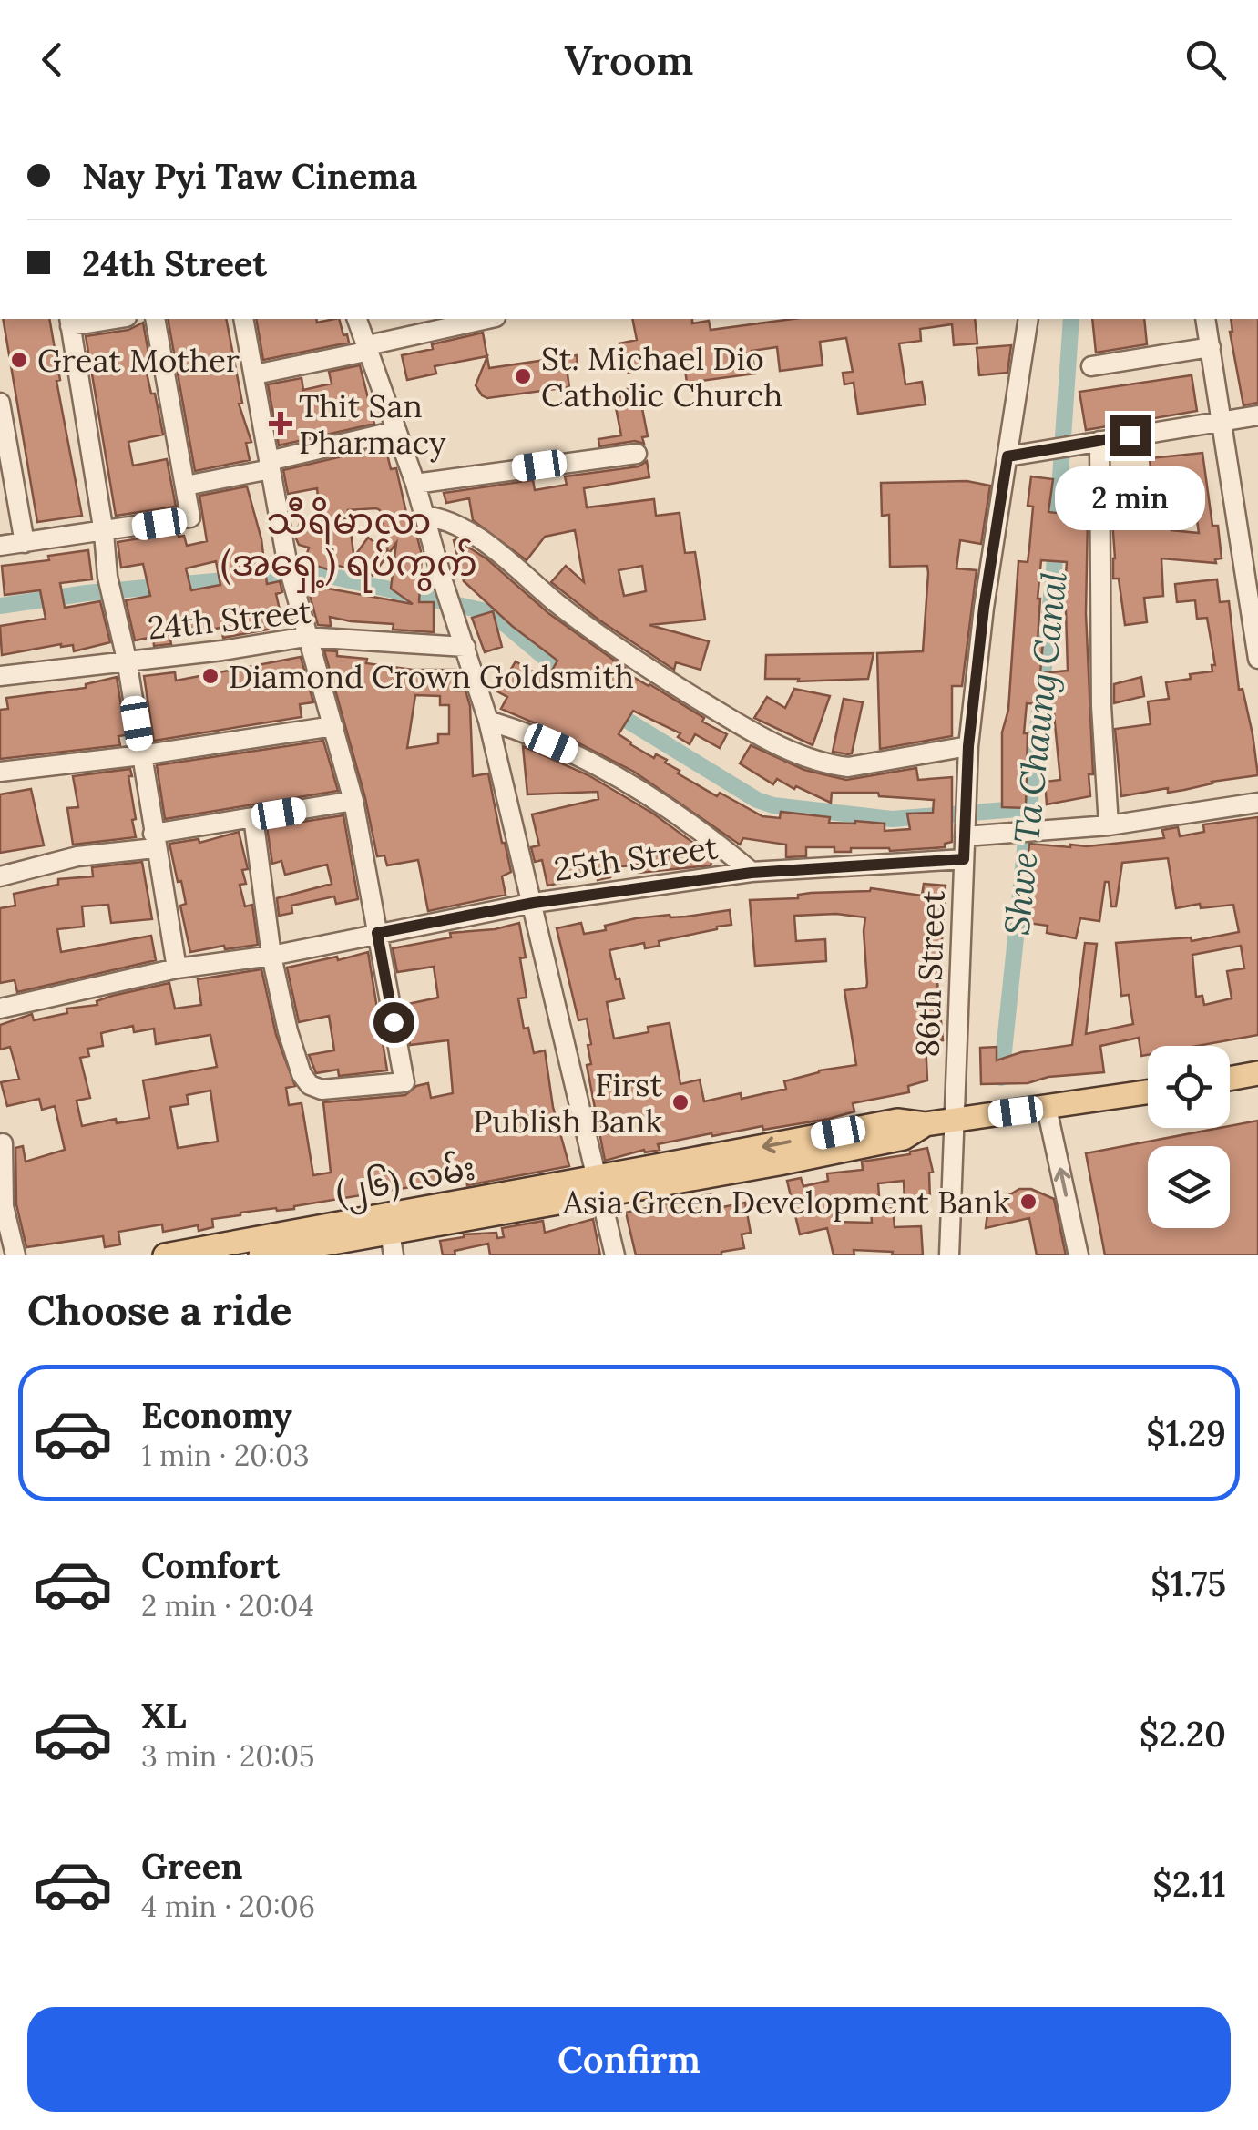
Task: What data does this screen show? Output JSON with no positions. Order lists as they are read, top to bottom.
{
  "streets": {
    "main road": ["(၂၆) လမ်း"],
    "street": ["24th Street", "25th Street", "86th Street"]
  },
  "crossings": [
    ["25th Street", "86th Street"],
    ["86th Street", "(၂၆) လမ်း"]
  ],
  "districts": ["သီရိမာလာ (အရှေ့) ရပ်ကွက်"],
  "water": ["Shwe Ta Chaung Canal"],
  "places": {
    "other": [
      "Great Mother",
      "St. Michael Dio Catholic Church",
      "Diamond Crown Goldsmith",
      "First Publish Bank",
      "Asia Green Development Bank"
    ],
    "health": ["Thit San Pharmacy"]
  },
  "page": {
    "header": "Vroom",
    "banner": ["Nay Pyi Taw Cinema", "24th Street"],
    "bubble": "2 min",
    "heading": "Choose a ride",
    "list": [
      {
        "name": "Economy",
        "note": "1 min · 20:03",
        "value": "$1.29"
      },
      {
        "name": "Comfort",
        "note": "2 min · 20:04",
        "value": "$1.75"
      },
      {
        "name": "XL",
        "note": "3 min · 20:05",
        "value": "$2.20"
      },
      {
        "name": "Green",
        "note": "4 min · 20:06",
        "value": "$2.11"
      }
    ],
    "buttons": "Confirm"
  }
}
